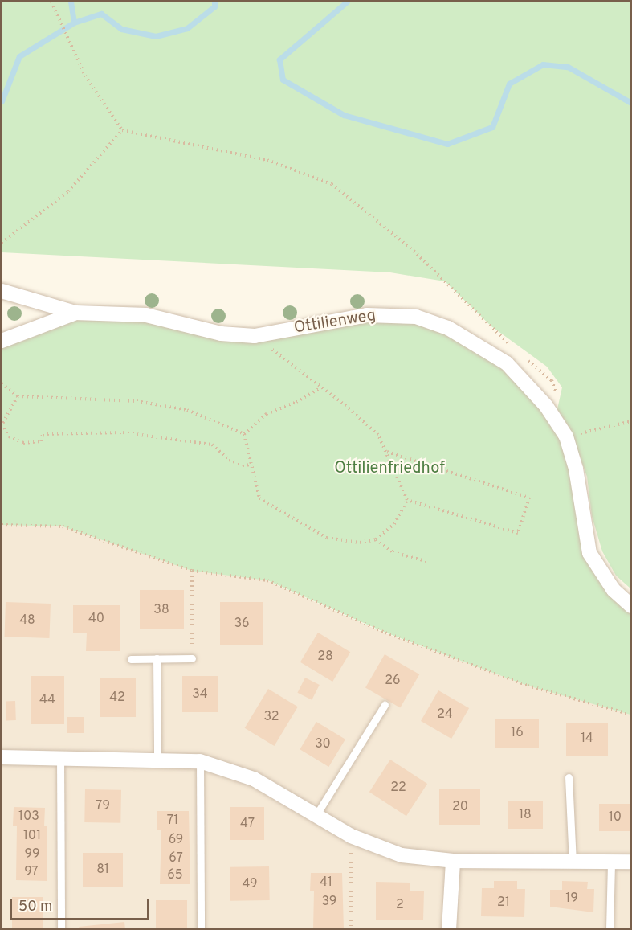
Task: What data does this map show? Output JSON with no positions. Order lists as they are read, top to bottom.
{
  "streets": {
    "street": ["Ottilienweg"]
  },
  "parks": ["Ottilienfriedhof"],
  "house_numbers": [
    "38",
    "40",
    "48",
    "36",
    "28",
    "26",
    "34",
    "42",
    "44",
    "24",
    "32",
    "16",
    "14",
    "30",
    "22",
    "79",
    "20",
    "18",
    "103",
    "10",
    "71",
    "47",
    "101",
    "69",
    "99",
    "67",
    "81",
    "97",
    "65",
    "41",
    "49",
    "19",
    "39",
    "21",
    "2"
  ],
  "scale_bar": "50 m"
}
